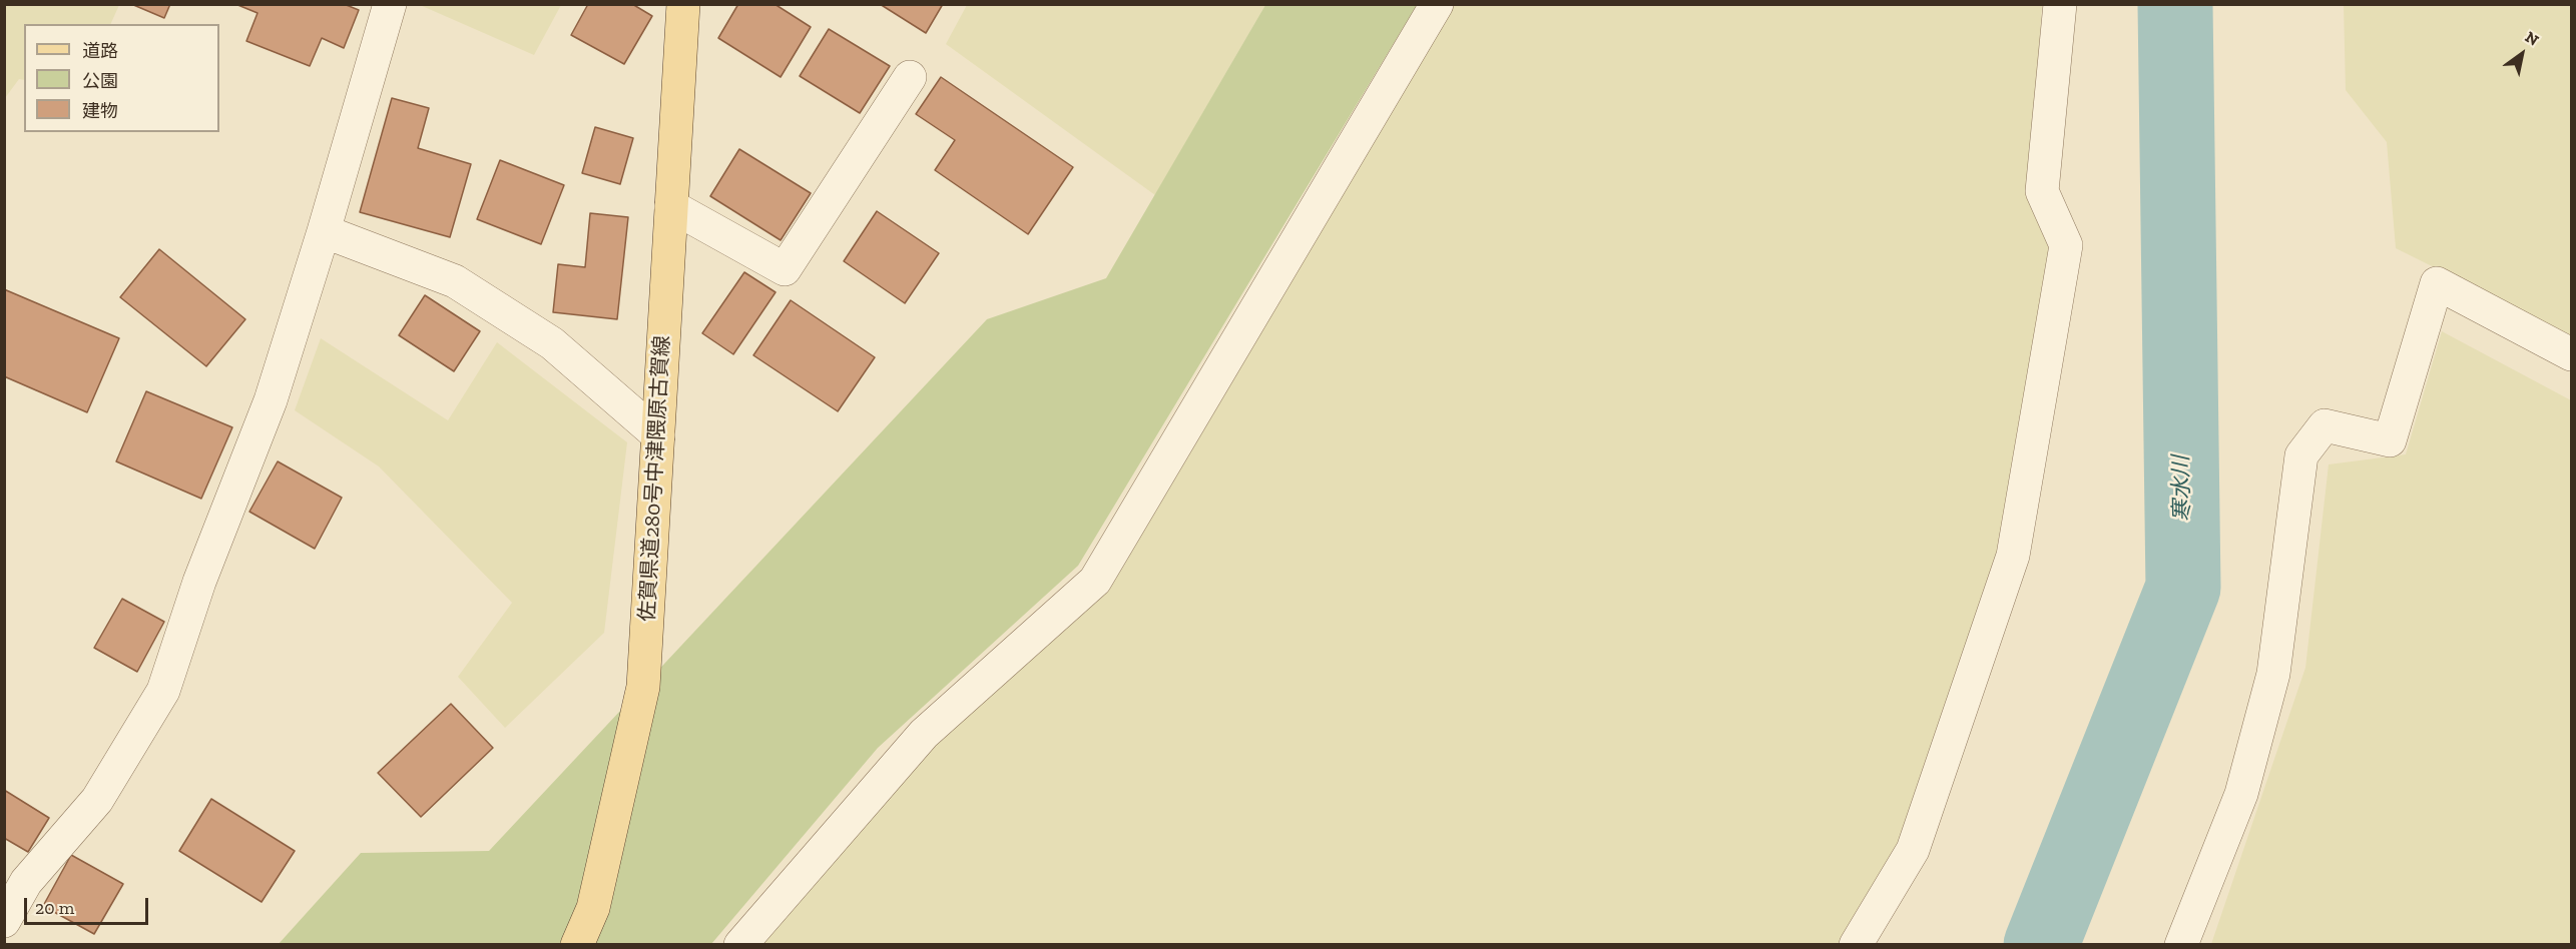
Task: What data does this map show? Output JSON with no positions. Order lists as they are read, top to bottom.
{
  "streets": {
    "main road": ["佐賀県道280号中津隈原古賀線"]
  },
  "water": ["寒水川"],
  "legend": ["道路", "公園", "建物"],
  "scale_bar": "20 m",
  "north": "top right"
}
